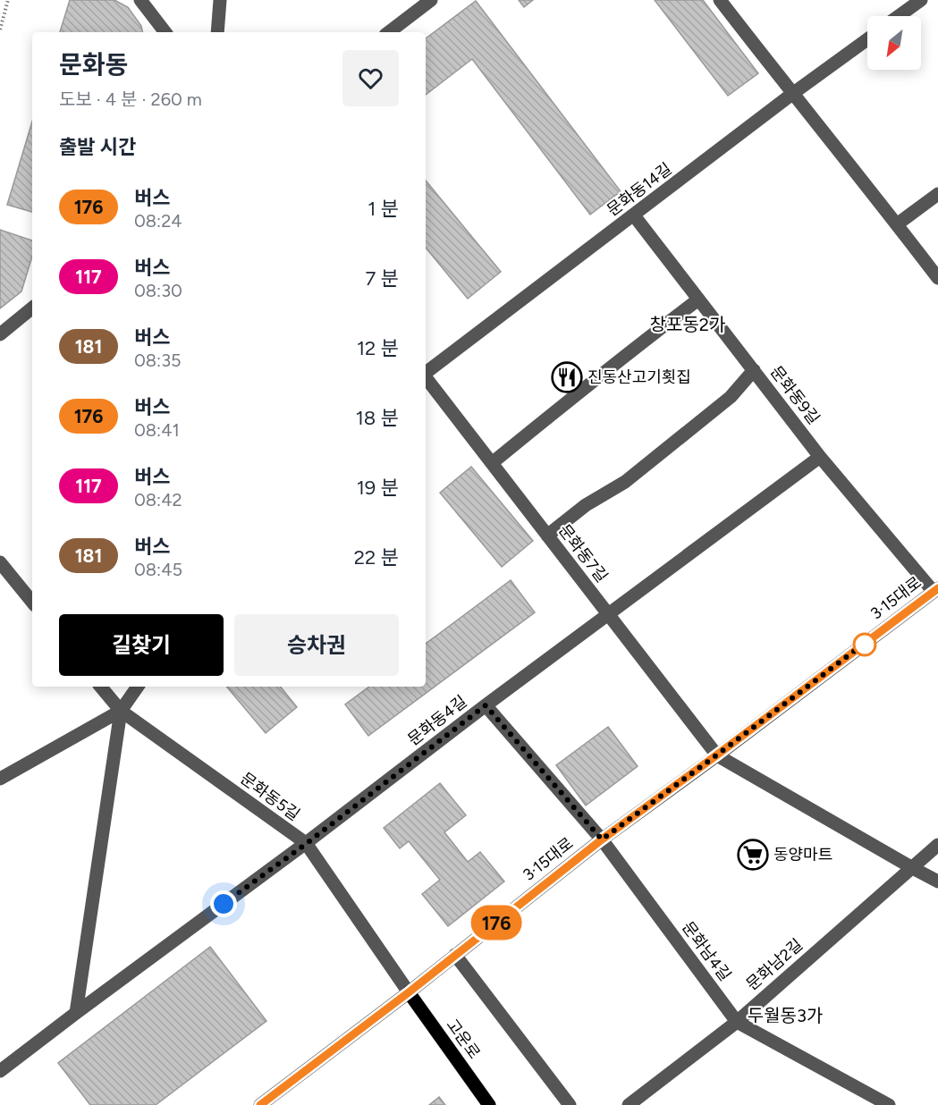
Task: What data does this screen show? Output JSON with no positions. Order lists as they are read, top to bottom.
{
  "streets": {
    "main road": ["고운로"],
    "street": [
      "문화동14길",
      "문화동9길",
      "문화동7길",
      "3·15대로",
      "문화동4길",
      "문화동5길",
      "문화남4길",
      "문화남2길"
    ]
  },
  "crossings": [
    ["문화동14길", "문화동9길"],
    ["문화동9길", "3·15대로"],
    ["문화동9길", "문화동4길"],
    ["문화동7길", "3·15대로"],
    ["문화동7길", "문화동4길"],
    ["3·15대로", "문화동5길"],
    ["3·15대로", "문화남4길"],
    ["3·15대로", "고운로"],
    ["문화동4길", "문화동5길"],
    ["문화동4길", "문화남4길"],
    ["문화동5길", "고운로"],
    ["문화남4길", "문화남2길"]
  ],
  "districts": ["창포동2가", "두월동3가"],
  "places": {
    "restaurant": ["진동산고기횟집"],
    "supermarket": ["동양마트"]
  },
  "lines": ["bus line 176"],
  "north": "bottom left",
  "page": {
    "on_map": "176",
    "heading": [
      ["문화동", "도보 · 4 분 · 260 m"],
      "출발 시간"
    ],
    "list": [
      {
        "mark": "176",
        "name": "버스",
        "note": "08:24",
        "value": "1 분"
      },
      {
        "mark": "117",
        "name": "버스",
        "note": "08:30",
        "value": "7 분"
      },
      {
        "mark": "181",
        "name": "버스",
        "note": "08:35",
        "value": "12 분"
      },
      {
        "mark": "176",
        "name": "버스",
        "note": "08:41",
        "value": "18 분"
      },
      {
        "mark": "117",
        "name": "버스",
        "note": "08:42",
        "value": "19 분"
      },
      {
        "mark": "181",
        "name": "버스",
        "note": "08:45",
        "value": "22 분"
      }
    ],
    "buttons": ["길찾기", "승차권"]
  }
}
